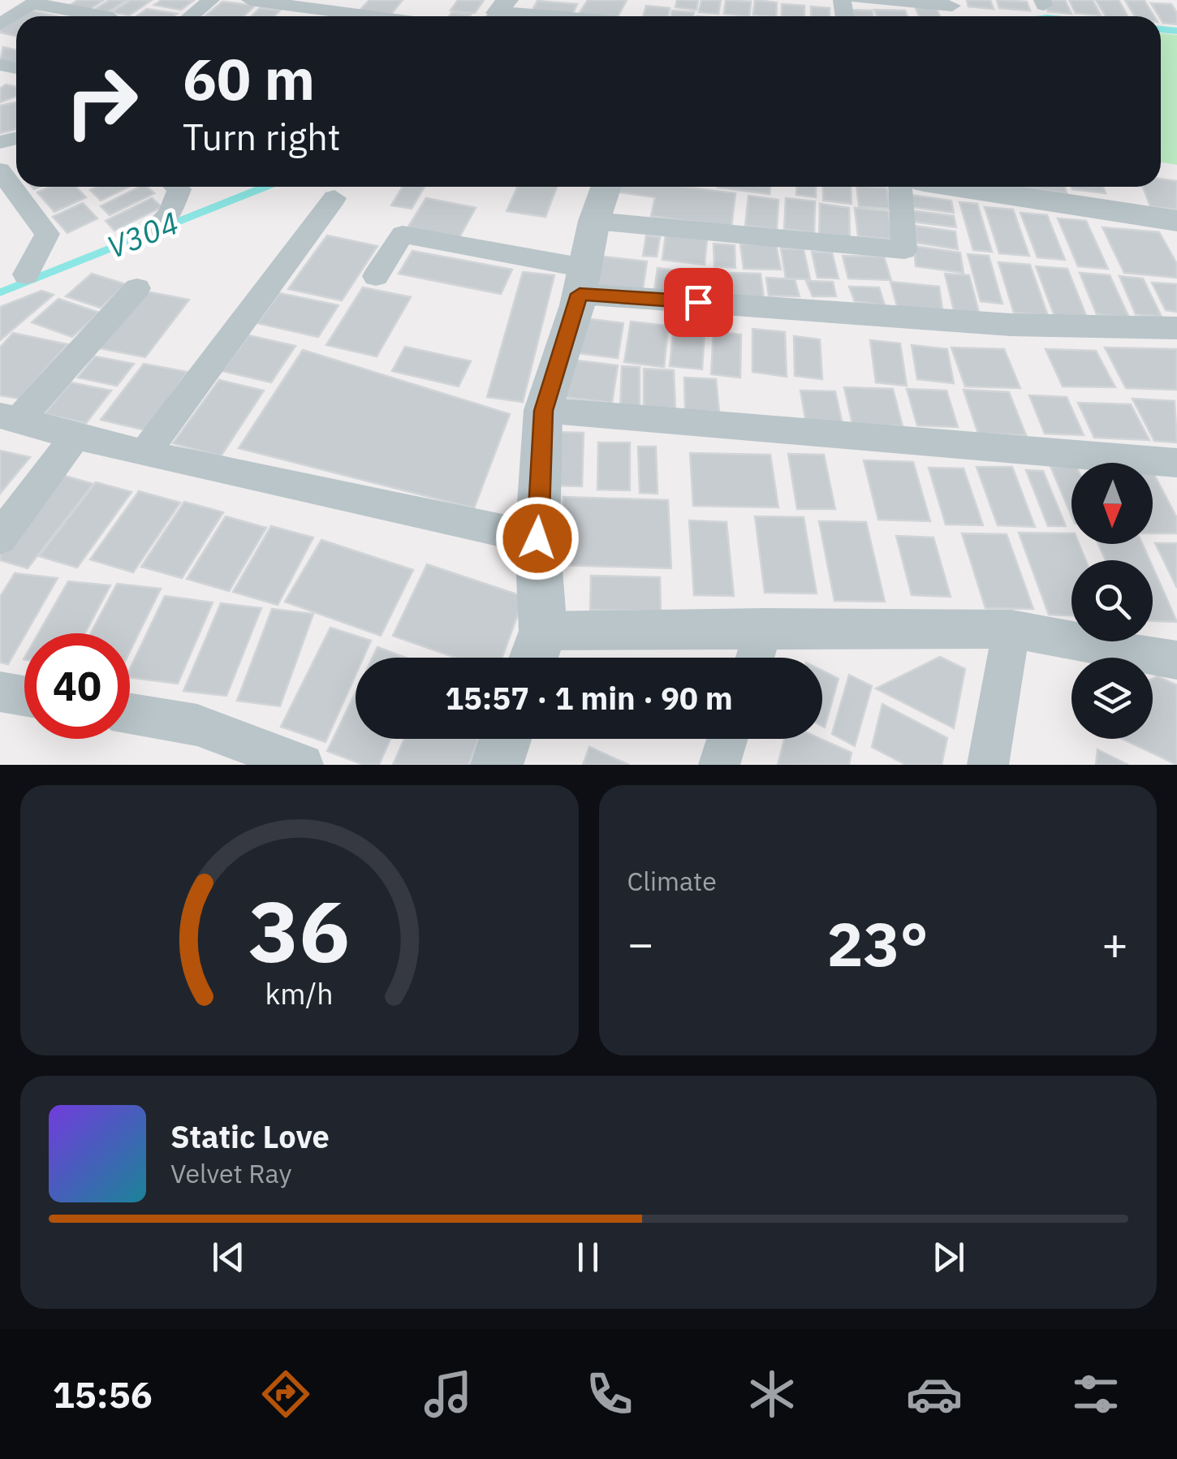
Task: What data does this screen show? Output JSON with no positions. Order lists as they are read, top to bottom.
{
  "water": ["V304"],
  "north": "bottom",
  "page": {
    "turn": ["60 m", "Turn right"],
    "limit": "40",
    "trip": "15:57 · 1 min · 90 m",
    "tile": "Climate",
    "heat": ["−", "23°", "+"],
    "song": ["Static Love", "Velvet Ray"],
    "tabs": "15:56",
    "gauge": ["36", "km/h"]
  }
}
